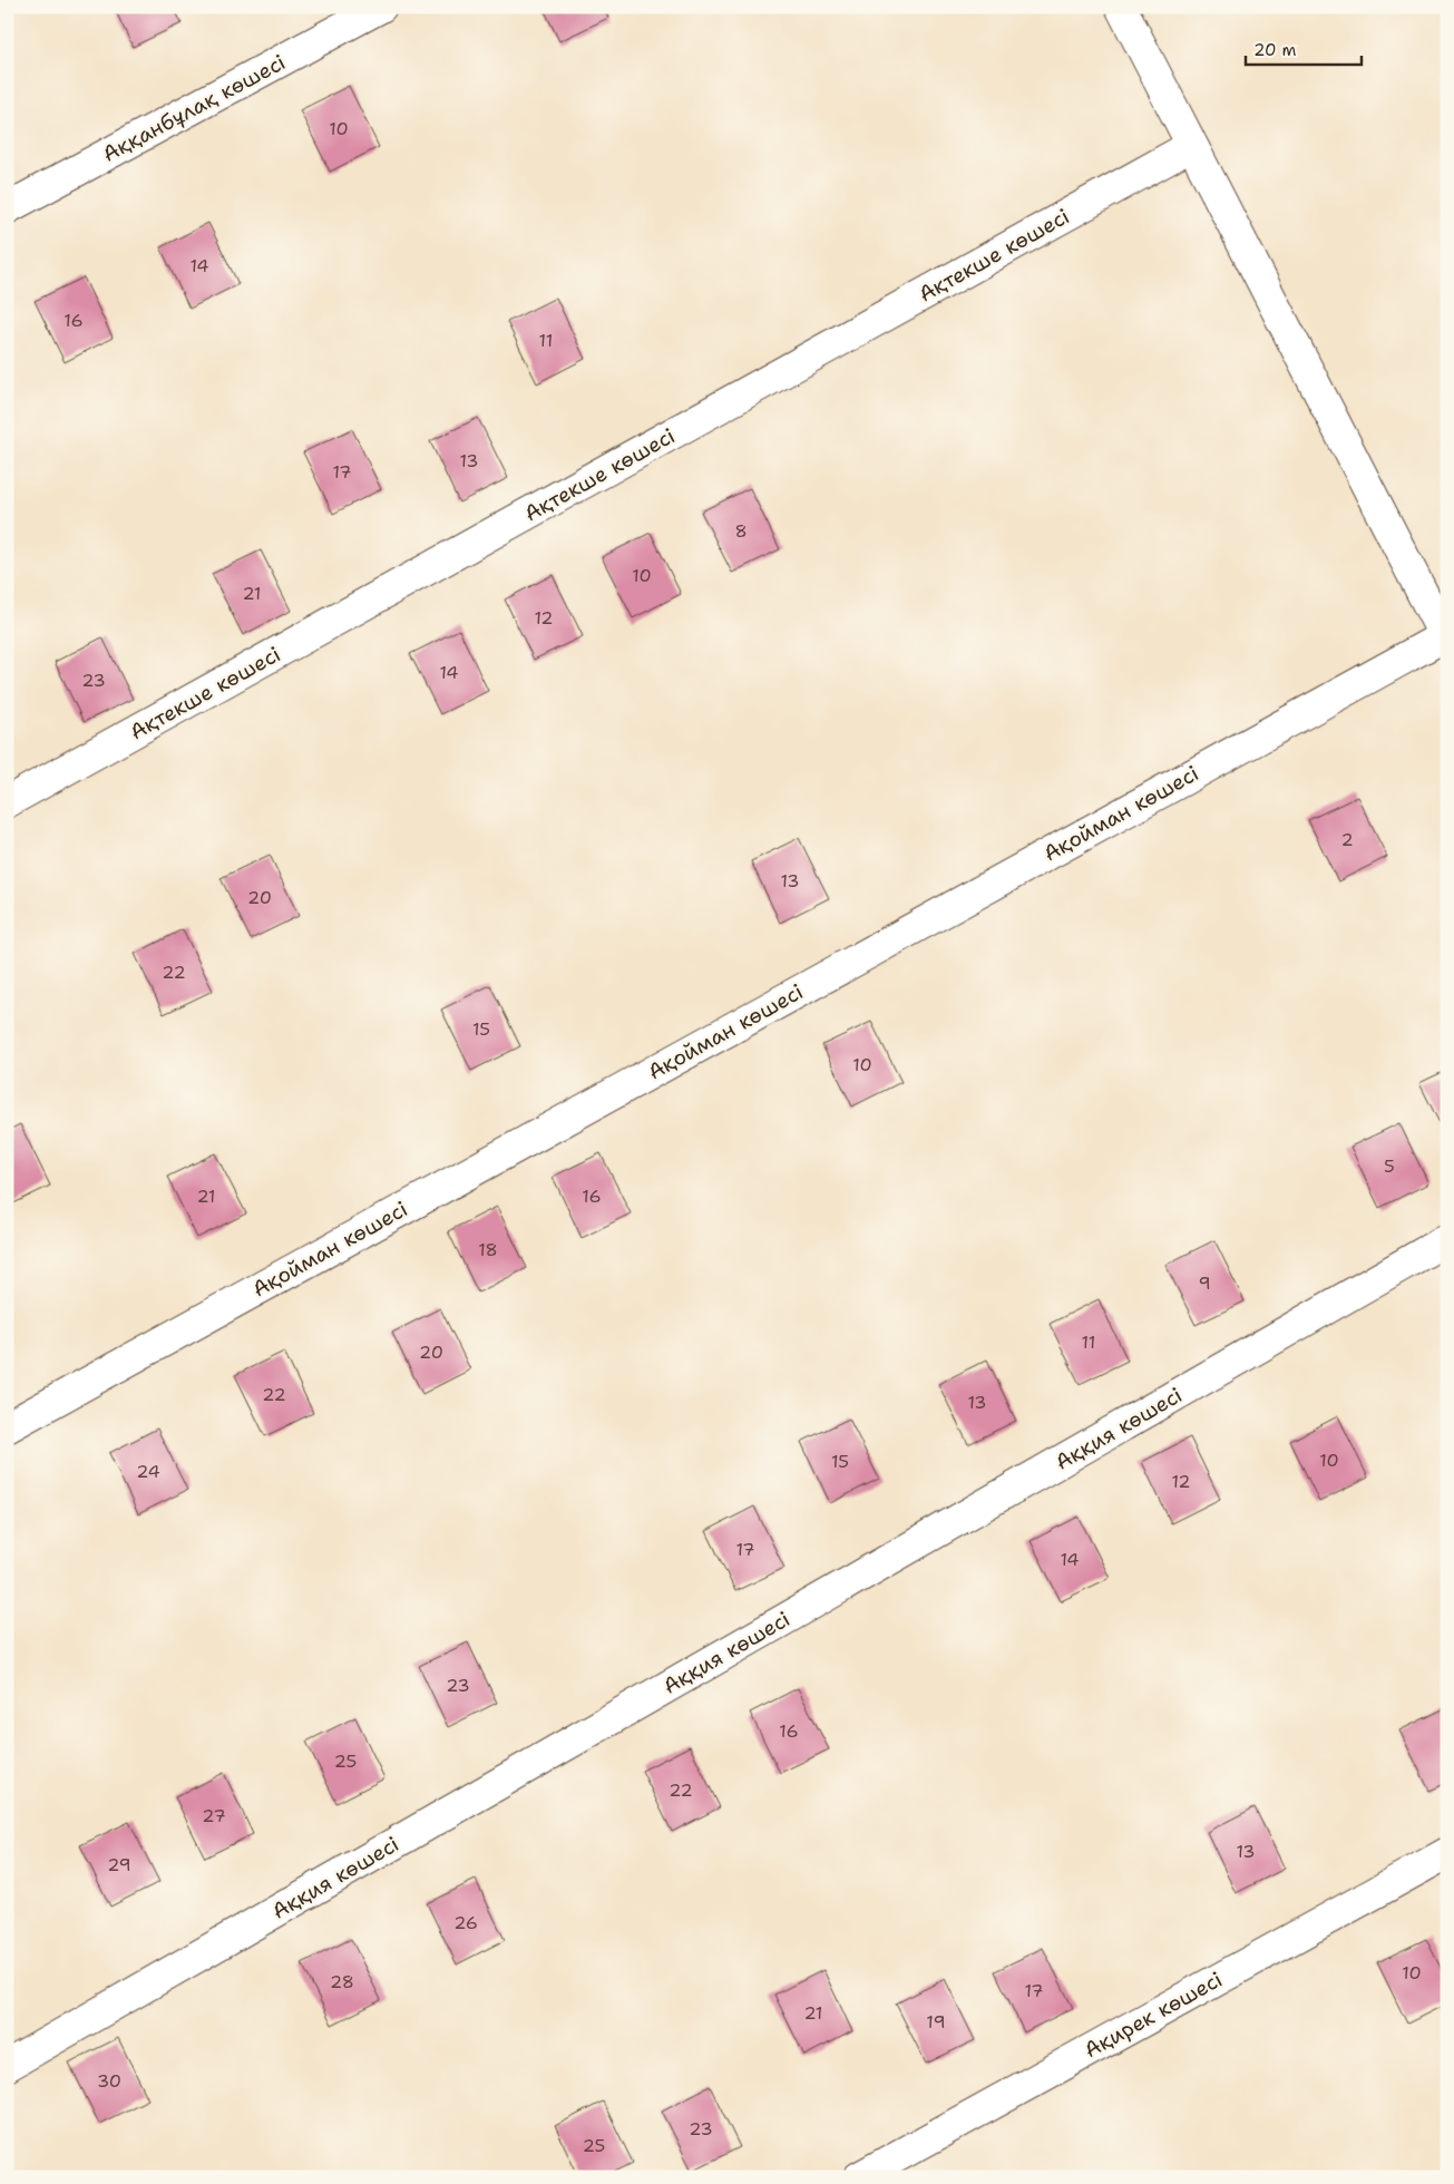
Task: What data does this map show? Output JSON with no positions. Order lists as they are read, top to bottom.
{
  "streets": {
    "street": [
      "Аққанбұлақ көшесі",
      "Ақтекше көшесі",
      "Ақойман көшесі",
      "Аққия көшесі",
      "Ақирек көшесі"
    ]
  },
  "house_numbers": [
    "10",
    "14",
    "16",
    "11",
    "13",
    "17",
    "8",
    "10",
    "21",
    "12",
    "14",
    "23",
    "2",
    "13",
    "20",
    "22",
    "15",
    "10",
    "5",
    "21",
    "16",
    "18",
    "9",
    "11",
    "20",
    "22",
    "13",
    "10",
    "15",
    "24",
    "12",
    "17",
    "14",
    "23",
    "16",
    "25",
    "22",
    "27",
    "13",
    "29",
    "26",
    "10",
    "28",
    "17",
    "21",
    "19",
    "30",
    "23",
    "25"
  ],
  "scale_bar": "20 m"
}
